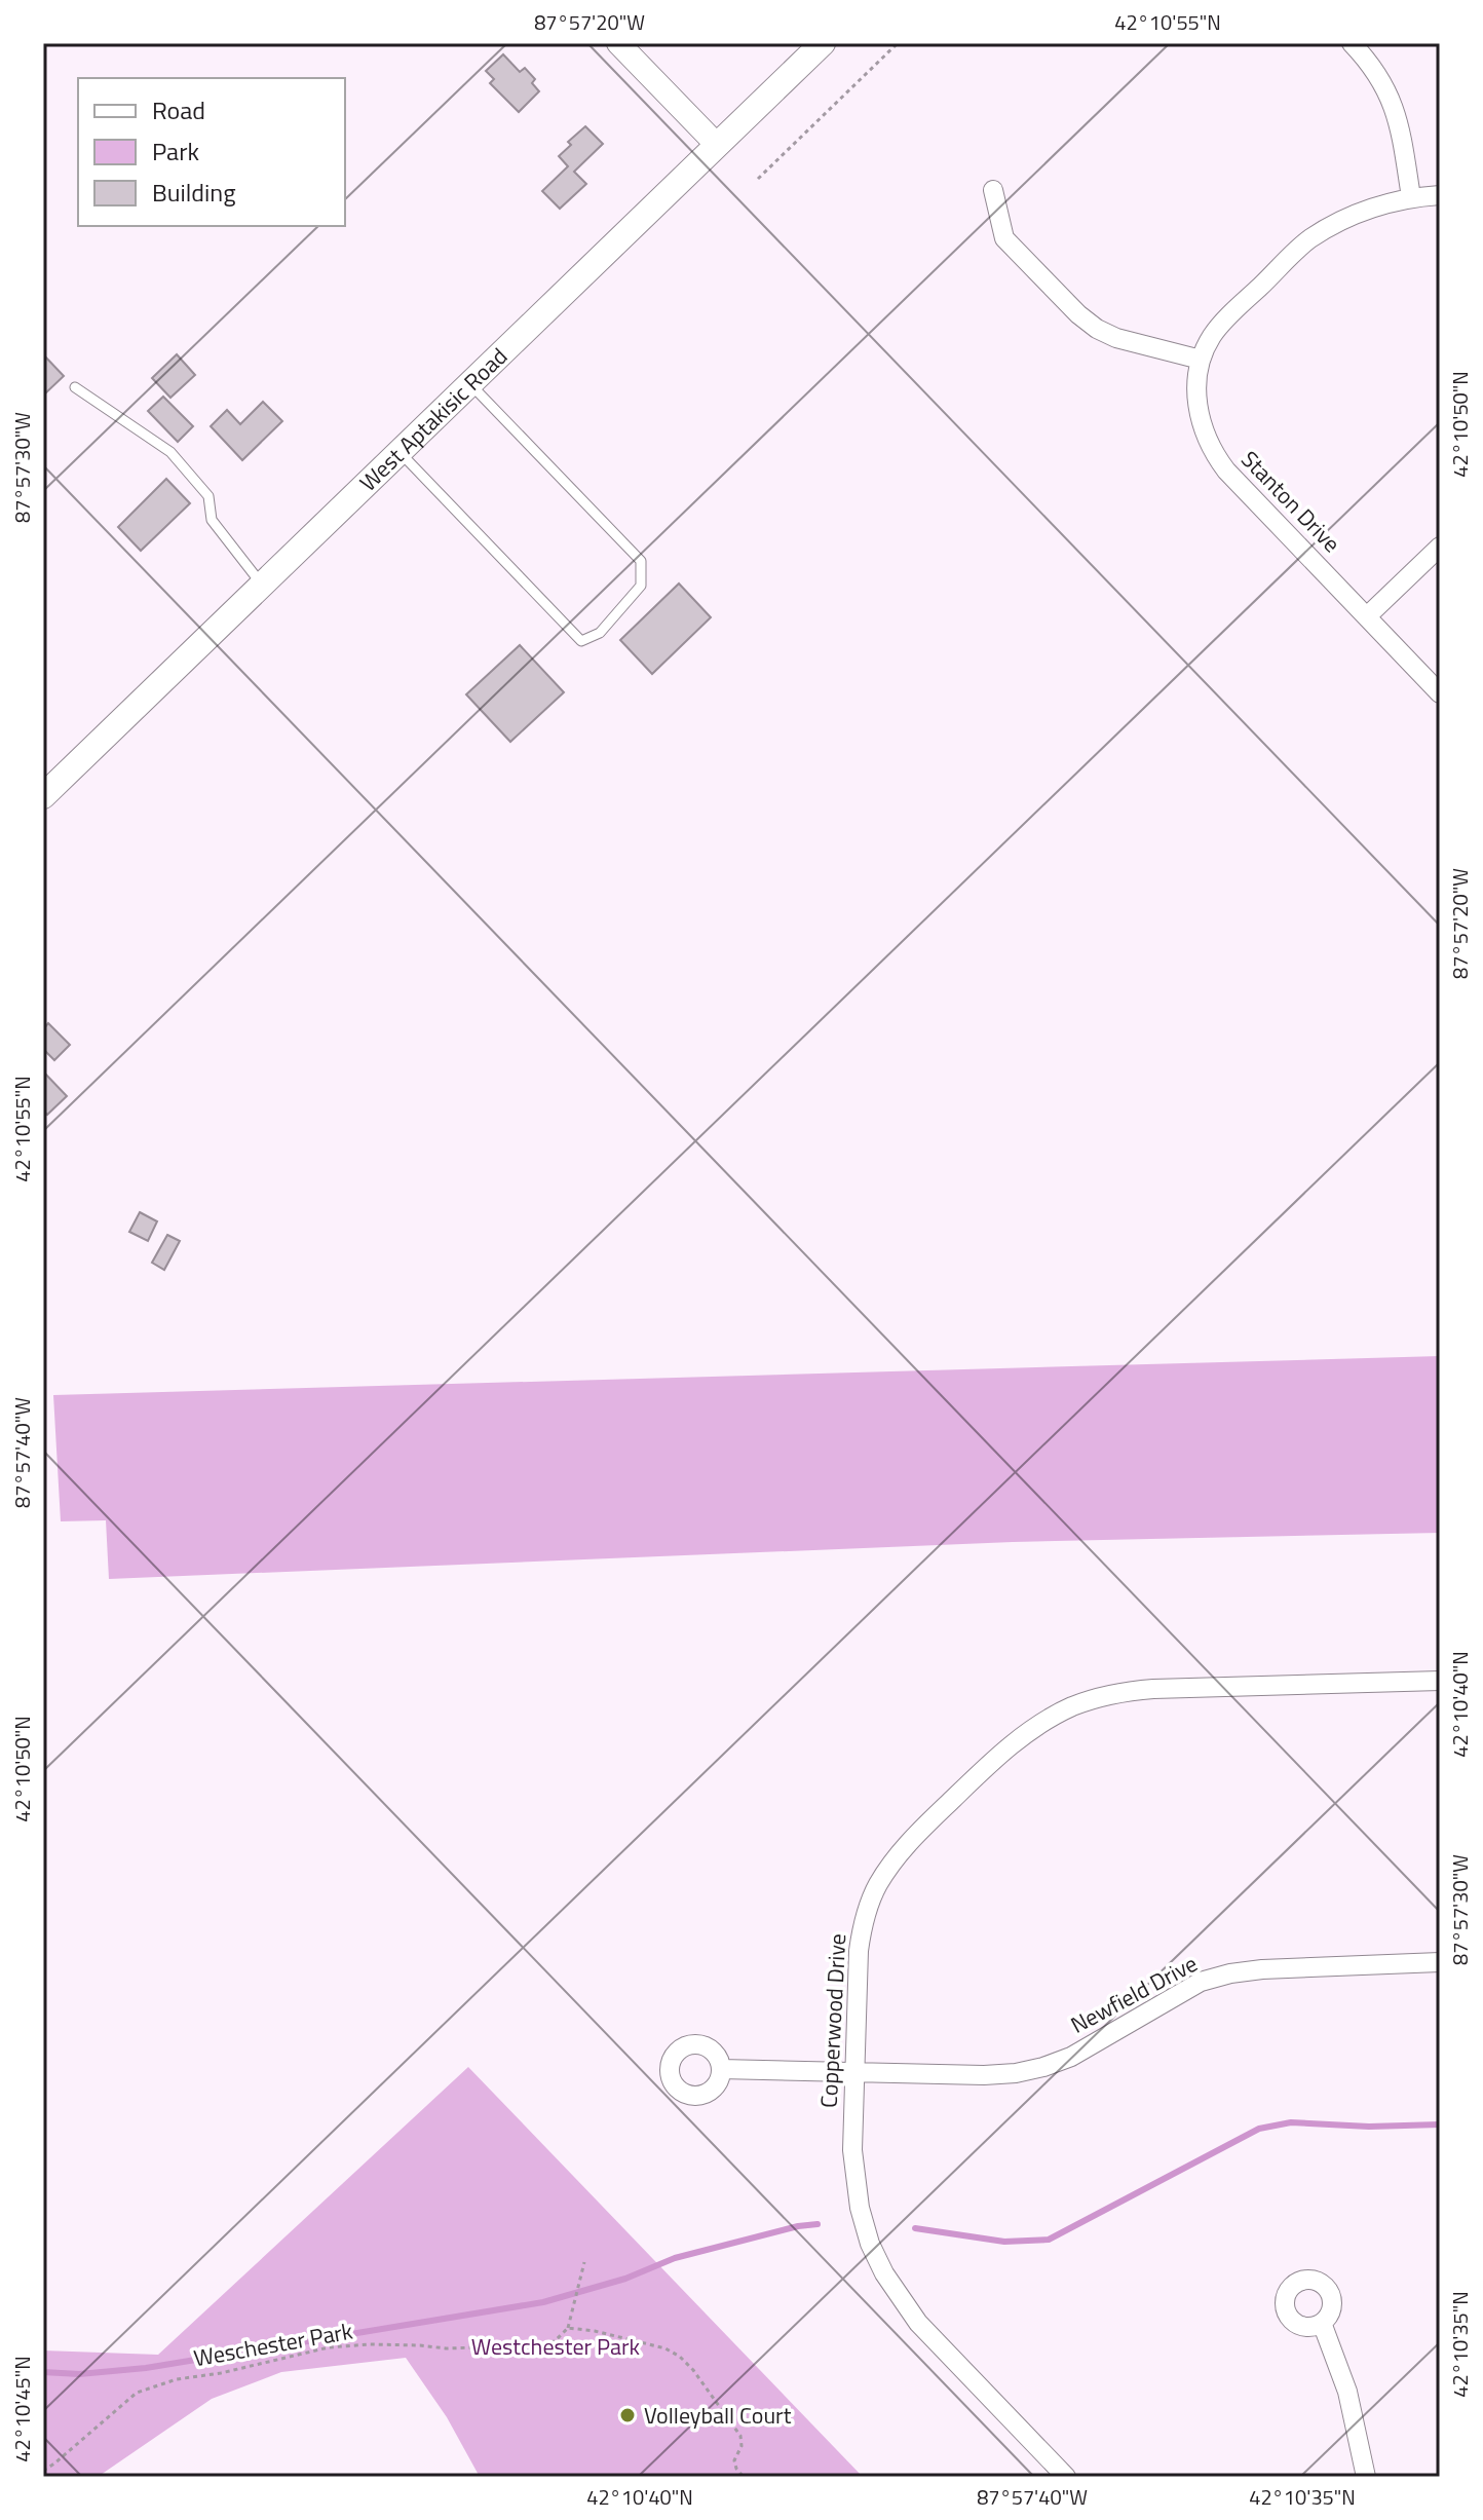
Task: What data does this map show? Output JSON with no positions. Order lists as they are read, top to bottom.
{
  "streets": {
    "main road": ["West Aptakisic Road"],
    "street": ["Stanton Drive", "Newfield Drive", "Copperwood Drive"],
    "path": ["Weschester Park"]
  },
  "crossings": [
    ["Newfield Drive", "Copperwood Drive"]
  ],
  "parks": ["Westchester Park"],
  "places": ["Volleyball Court"],
  "legend": ["Road", "Park", "Building"],
  "coordinates": [
    "87°57'20\"W",
    "42°10'55\"N",
    "42°10'50\"N",
    "87°57'30\"W",
    "87°57'40\"W",
    "42°10'40\"N",
    "42°10'35\"N",
    "42°10'45\"N"
  ]
}
